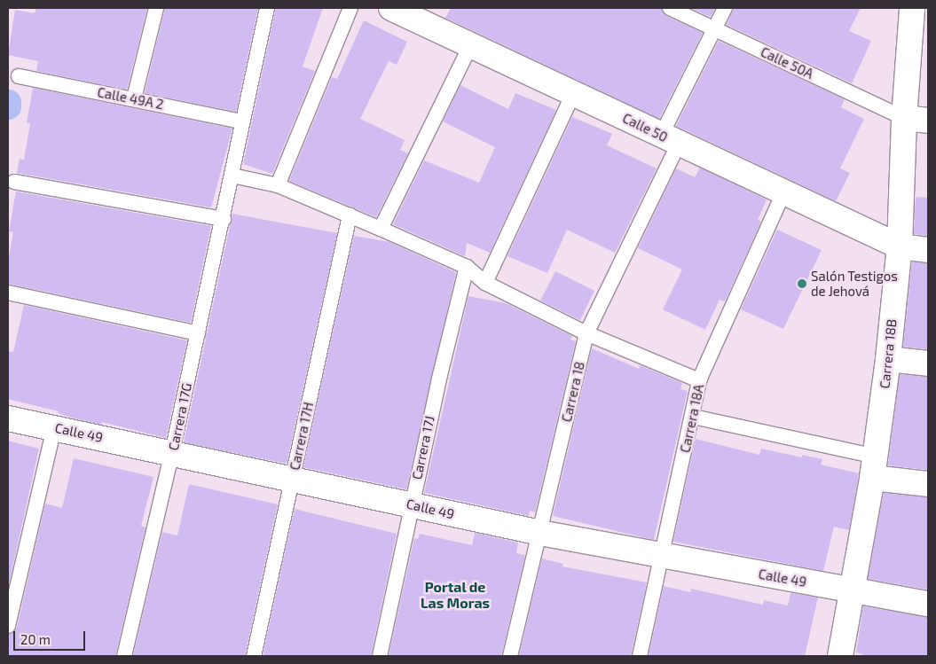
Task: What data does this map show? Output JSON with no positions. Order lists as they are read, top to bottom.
{
  "streets": {
    "street": ["Calle 50", "Carrera 18B", "Calle 49"],
    "lane": [
      "Calle 50A",
      "Calle 49A 2",
      "Carrera 18",
      "Carrera 17G",
      "Carrera 18A",
      "Carrera 17H",
      "Carrera 17J"
    ]
  },
  "crossings": [
    ["Calle 50A", "Carrera 18B"],
    ["Calle 49A 2", "Carrera 17G"],
    ["Calle 50", "Carrera 18B"],
    ["Calle 50", "Carrera 18"],
    ["Calle 50", "Carrera 18A"],
    ["Carrera 18B", "Calle 49"],
    ["Carrera 18", "Calle 49"],
    ["Carrera 17G", "Calle 49"],
    ["Carrera 18A", "Calle 49"],
    ["Calle 49", "Carrera 17H"],
    ["Calle 49", "Carrera 17J"]
  ],
  "districts": ["Portal de Las Moras"],
  "places": ["Salón Testigos de Jehová"],
  "scale_bar": "20 m"
}
